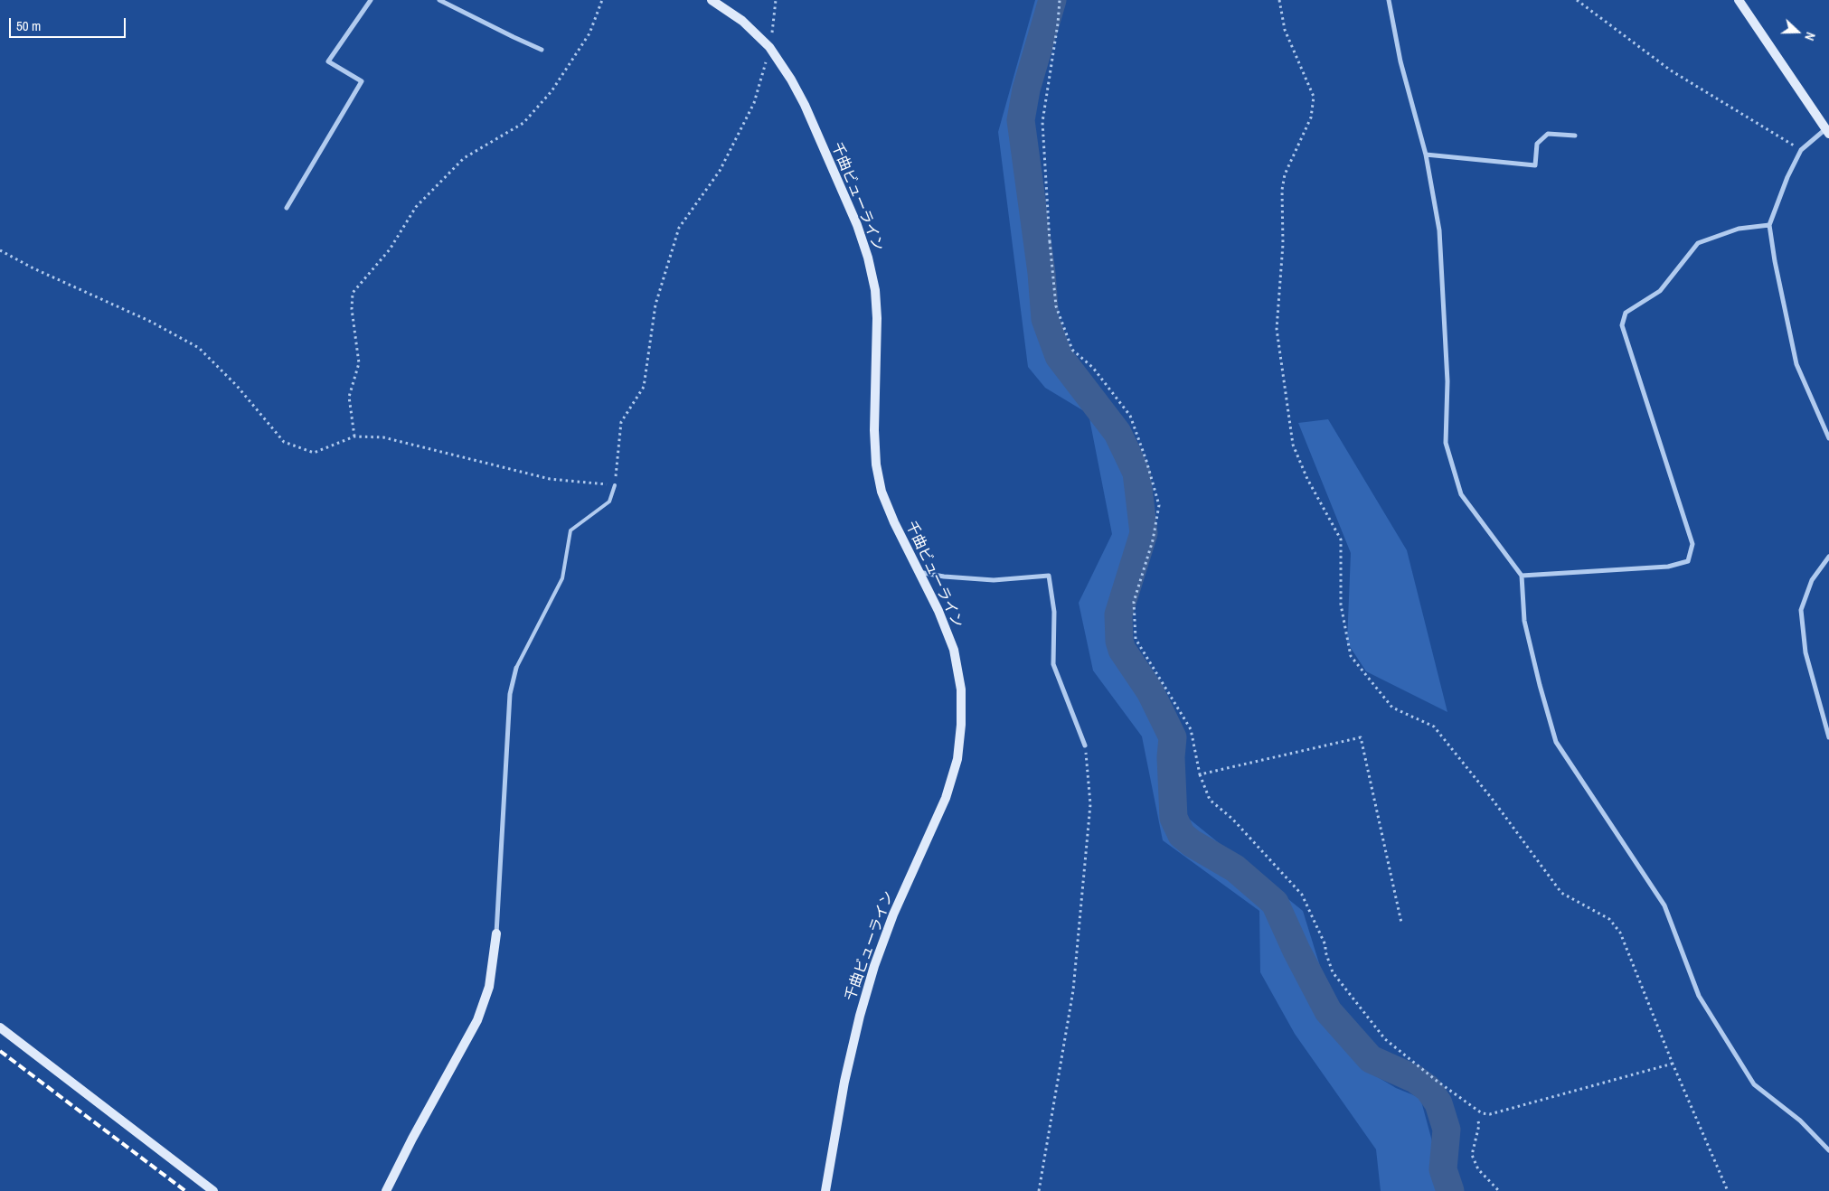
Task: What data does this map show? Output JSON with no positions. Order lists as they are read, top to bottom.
{
  "streets": {
    "street": ["千曲ビューライン"]
  },
  "scale_bar": "50 m",
  "north": "right"
}
